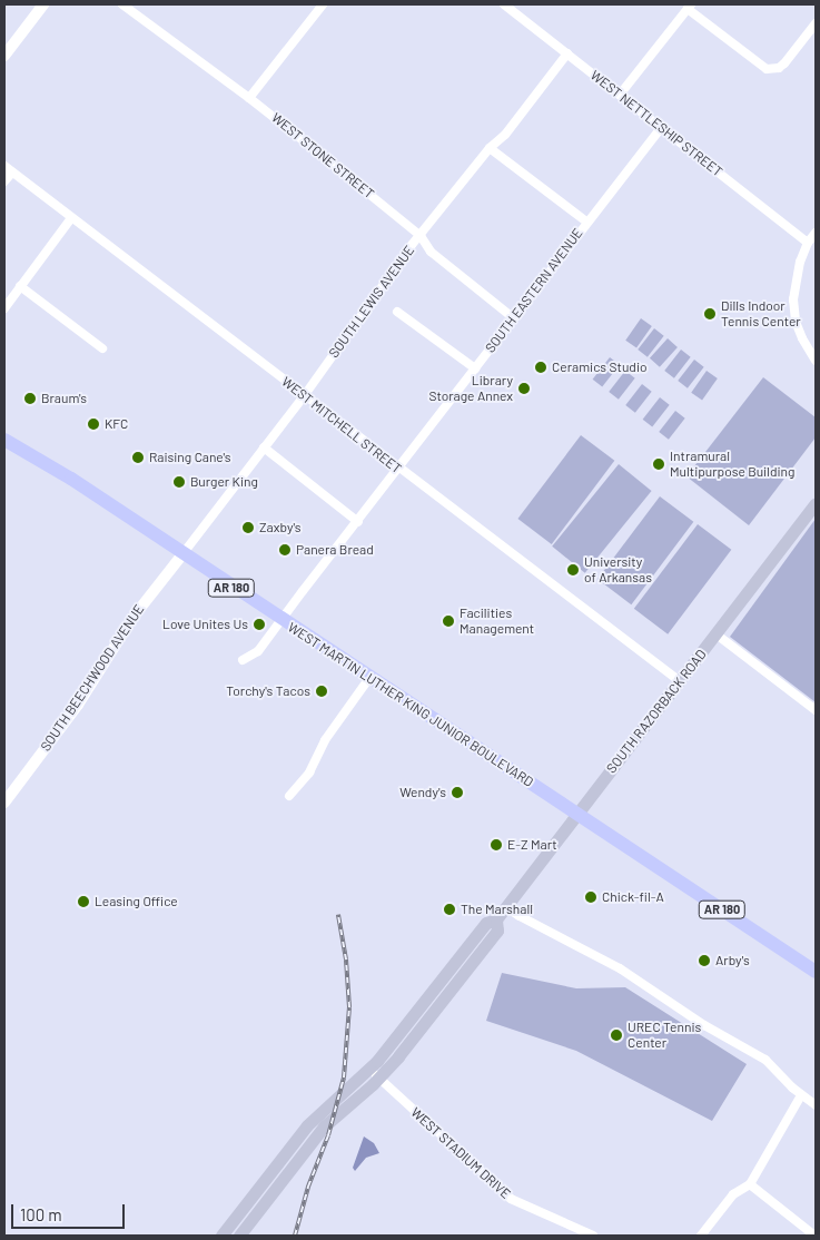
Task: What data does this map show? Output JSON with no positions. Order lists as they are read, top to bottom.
{
  "streets": {
    "main road": ["AR 180", "WEST MARTIN LUTHER KING JUNIOR BOULEVARD", "SOUTH RAZORBACK ROAD"],
    "street": [
      "WEST NETTLESHIP STREET",
      "WEST STONE STREET",
      "SOUTH EASTERN AVENUE",
      "SOUTH LEWIS AVENUE",
      "WEST MITCHELL STREET",
      "SOUTH BEECHWOOD AVENUE",
      "WEST STADIUM DRIVE"
    ]
  },
  "crossings": [
    ["WEST NETTLESHIP STREET", "SOUTH EASTERN AVENUE"],
    ["WEST NETTLESHIP STREET", "SOUTH LEWIS AVENUE"],
    ["WEST STONE STREET", "SOUTH EASTERN AVENUE"],
    ["WEST STONE STREET", "SOUTH LEWIS AVENUE"],
    ["SOUTH EASTERN AVENUE", "WEST MITCHELL STREET"],
    ["SOUTH EASTERN AVENUE", "WEST MARTIN LUTHER KING JUNIOR BOULEVARD"],
    ["SOUTH LEWIS AVENUE", "WEST MITCHELL STREET"],
    ["SOUTH LEWIS AVENUE", "SOUTH BEECHWOOD AVENUE"],
    ["SOUTH LEWIS AVENUE", "WEST MARTIN LUTHER KING JUNIOR BOULEVARD"],
    ["WEST MITCHELL STREET", "SOUTH RAZORBACK ROAD"],
    ["SOUTH BEECHWOOD AVENUE", "WEST MARTIN LUTHER KING JUNIOR BOULEVARD"],
    ["WEST MARTIN LUTHER KING JUNIOR BOULEVARD", "SOUTH RAZORBACK ROAD"],
    ["SOUTH RAZORBACK ROAD", "WEST STADIUM DRIVE"]
  ],
  "places": [
    "Dills Indoor Tennis Center",
    "Ceramics Studio",
    "Library Storage Annex",
    "Braum's",
    "KFC",
    "Raising Cane's",
    "Intramural Multipurpose Building",
    "Burger King",
    "Zaxby's",
    "Panera Bread",
    "University of Arkansas",
    "Facilities Management",
    "Love Unites Us",
    "Torchy's Tacos",
    "Wendy's",
    "E-Z Mart",
    "Chick-fil-A",
    "Leasing Office",
    "The Marshall",
    "Arby's",
    "UREC Tennis Center"
  ],
  "scale_bar": "100 m"
}
